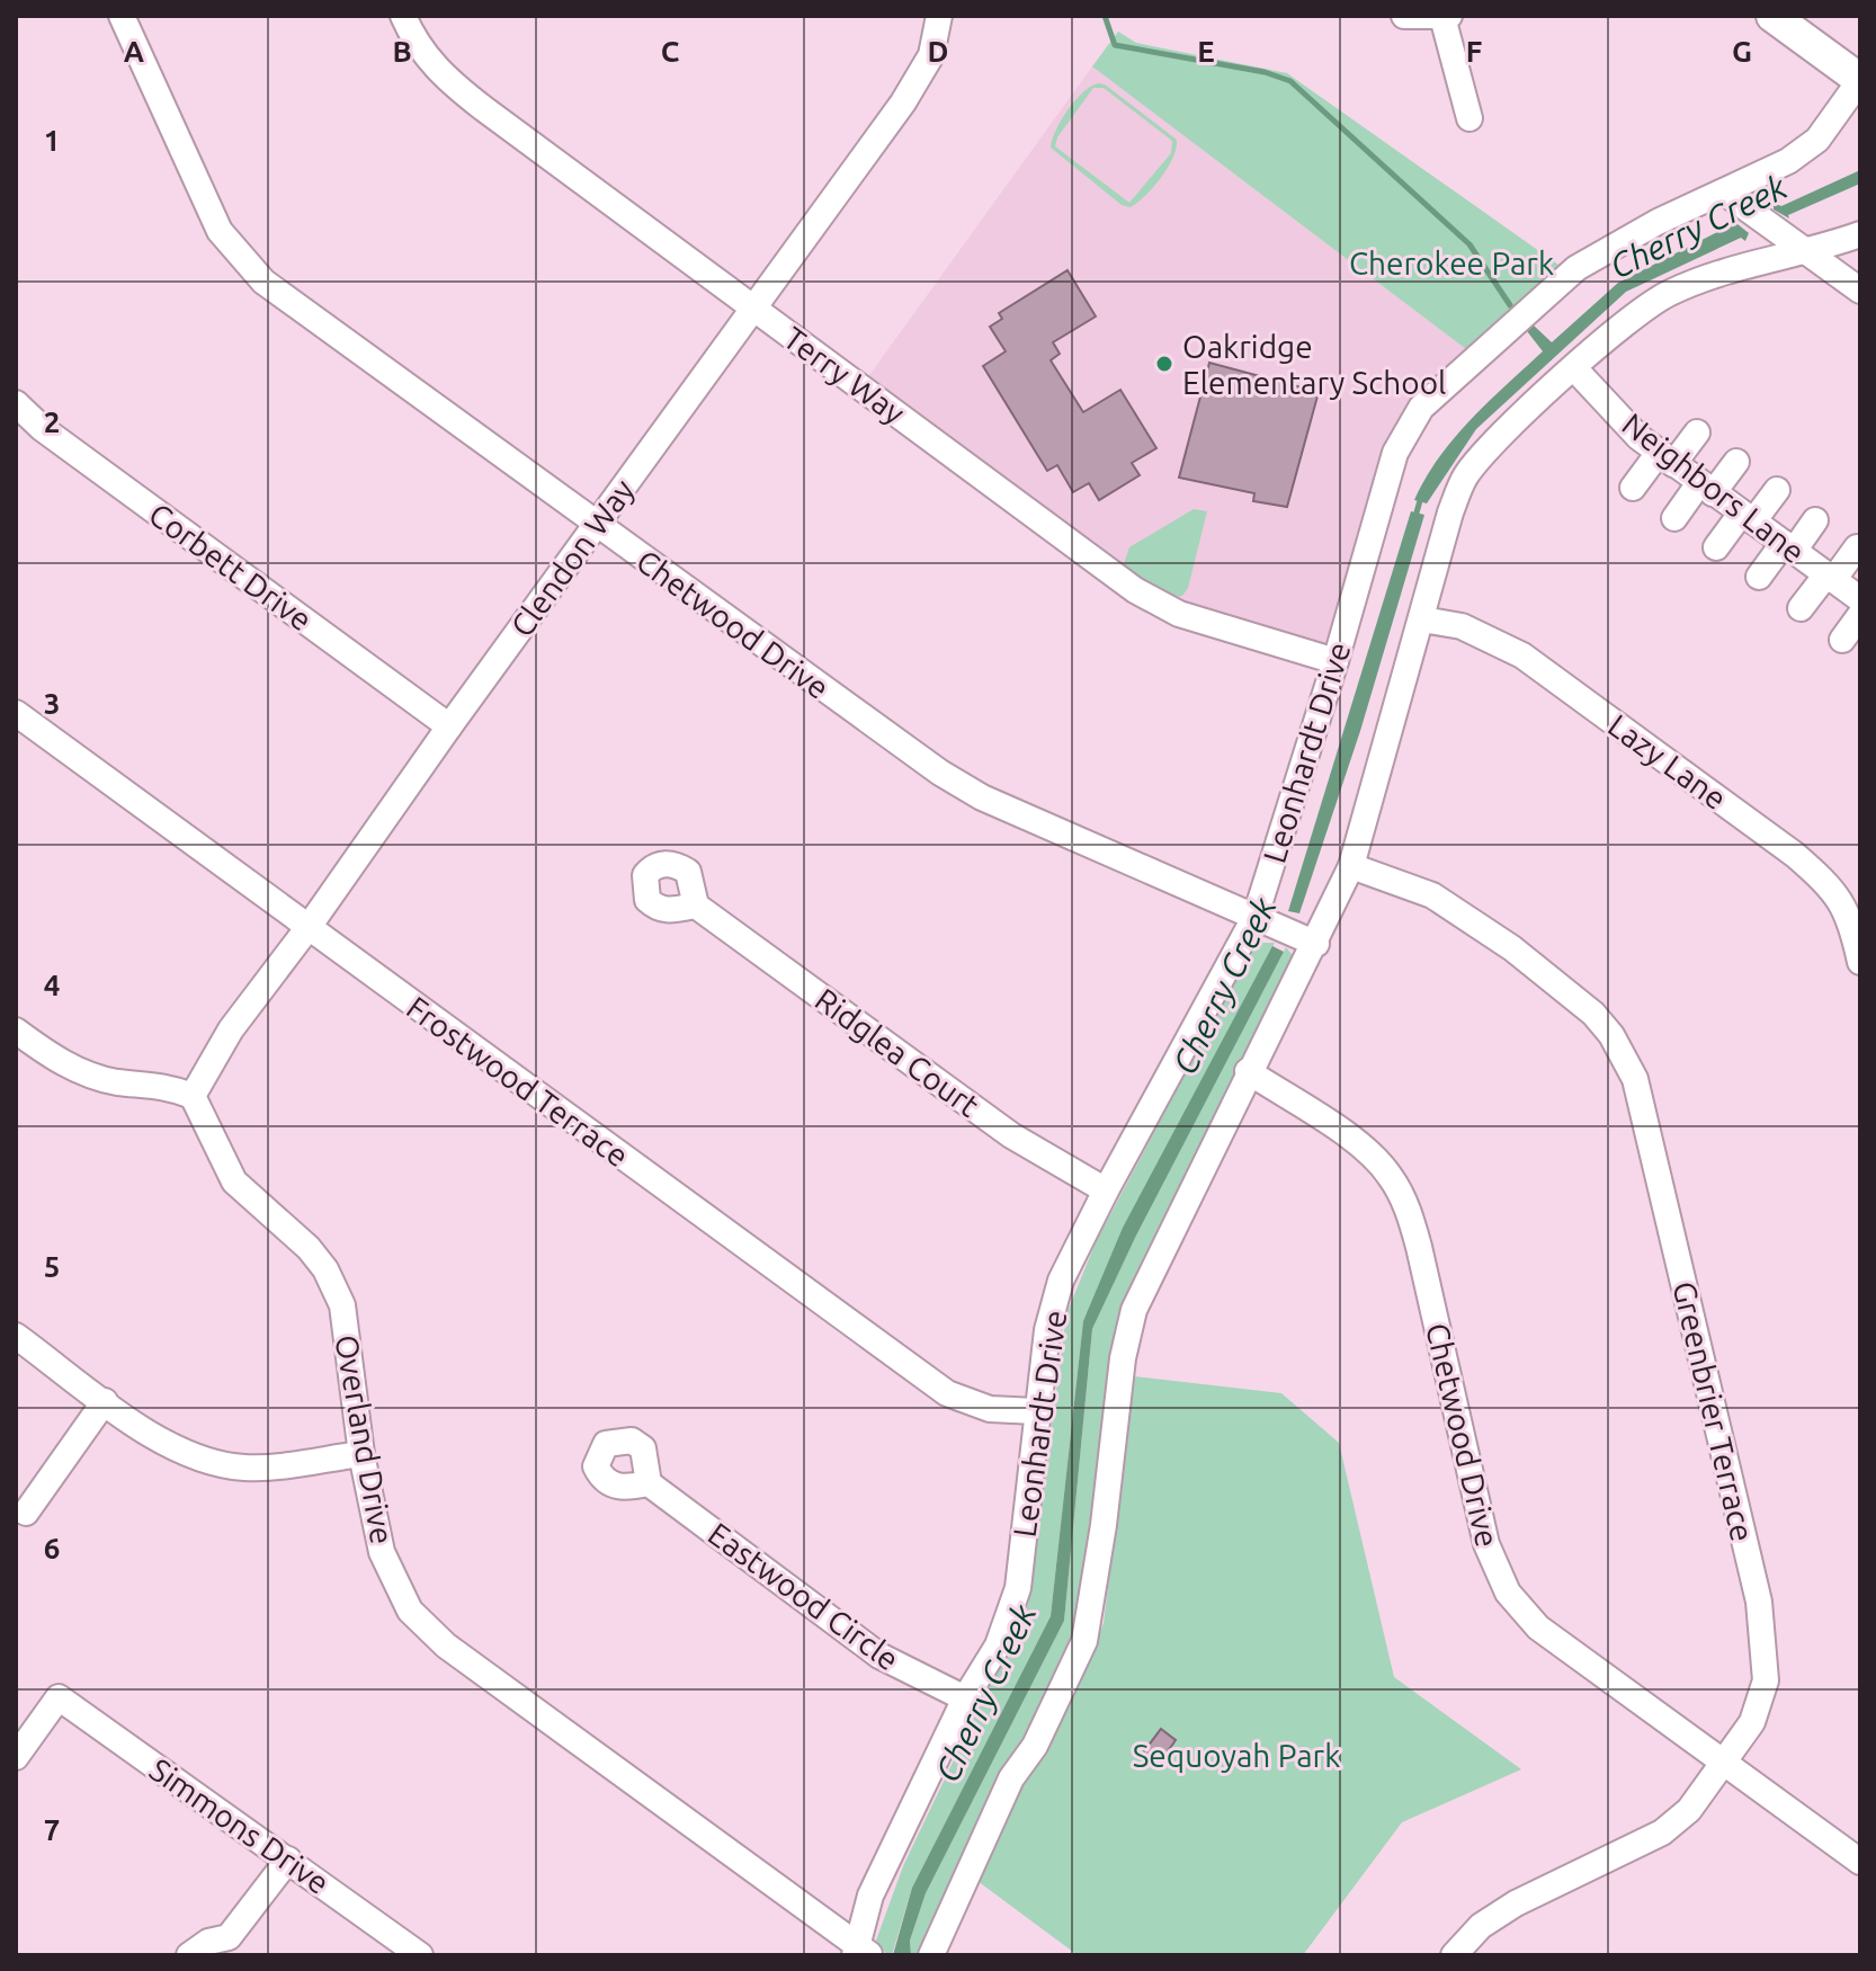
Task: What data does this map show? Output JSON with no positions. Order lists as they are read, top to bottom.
{
  "streets": {
    "street": [
      "Terry Way",
      "Neighbors Lane",
      "Clendon Way",
      "Corbett Drive",
      "Chetwood Drive",
      "Leonhardt Drive",
      "Lazy Lane",
      "Ridglea Court",
      "Frostwood Terrace",
      "Greenbrier Terrace",
      "Overland Drive",
      "Eastwood Circle",
      "Simmons Drive"
    ]
  },
  "crossings": [
    ["Terry Way", "Clendon Way"],
    ["Terry Way", "Leonhardt Drive"],
    ["Neighbors Lane", "Leonhardt Drive"],
    ["Clendon Way", "Corbett Drive"],
    ["Clendon Way", "Chetwood Drive"],
    ["Clendon Way", "Frostwood Terrace"],
    ["Clendon Way", "Overland Drive"],
    ["Chetwood Drive", "Leonhardt Drive"],
    ["Chetwood Drive", "Greenbrier Terrace"],
    ["Leonhardt Drive", "Lazy Lane"],
    ["Leonhardt Drive", "Ridglea Court"],
    ["Leonhardt Drive", "Frostwood Terrace"],
    ["Leonhardt Drive", "Greenbrier Terrace"],
    ["Leonhardt Drive", "Overland Drive"],
    ["Leonhardt Drive", "Eastwood Circle"]
  ],
  "water": ["Cherry Creek"],
  "parks": ["Cherokee Park", "Sequoyah Park"],
  "places": ["Oakridge Elementary School"],
  "grid": {
    "columns": [
      "A",
      "B",
      "C",
      "D",
      "E",
      "F",
      "G"
    ],
    "rows": [
      "1",
      "2",
      "3",
      "4",
      "5",
      "6",
      "7"
    ]
  }
}
